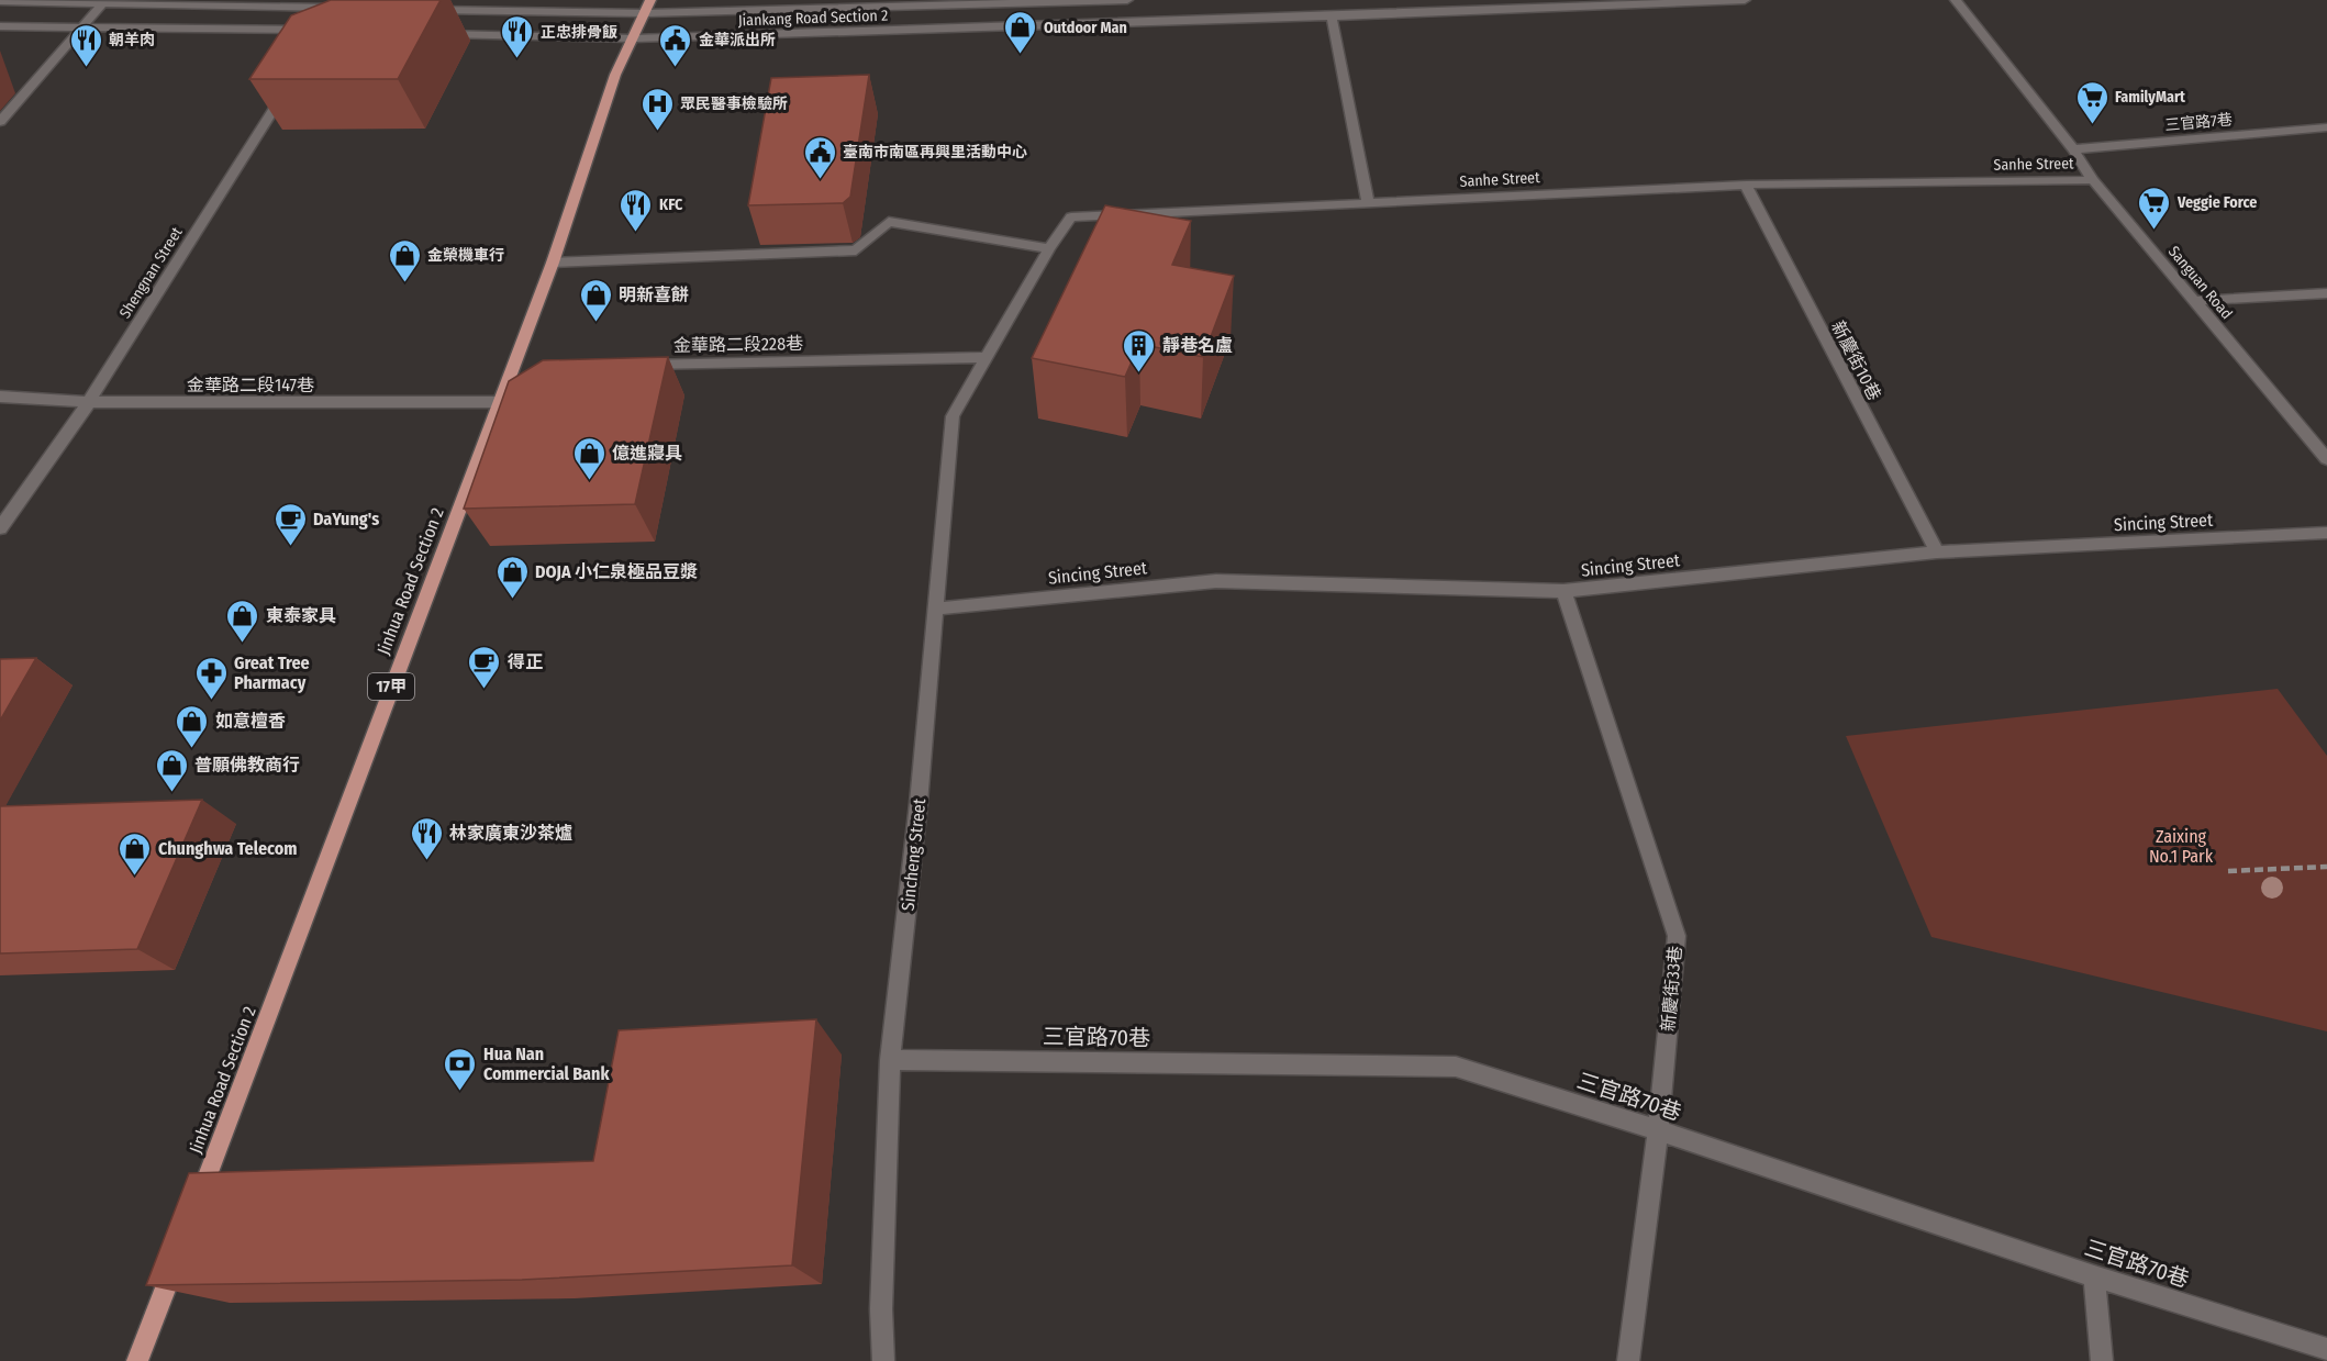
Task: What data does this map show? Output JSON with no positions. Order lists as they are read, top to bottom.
{
  "streets": {
    "main road": ["Jinhua Road Section 2", "17甲"],
    "street": [
      "Jiankang Road Section 2",
      "三官路7巷",
      "Sanhe Street",
      "Shengnan Street",
      "Sanguan Road",
      "金華路二段228巷",
      "新慶街10巷",
      "金華路二段147巷",
      "Sincing Street",
      "Sincheng Street",
      "新慶街33巷",
      "三官路70巷"
    ]
  },
  "crossings": [
    ["Jiankang Road Section 2", "Jinhua Road Section 2"],
    ["三官路7巷", "Sanguan Road"],
    ["Sanhe Street", "Sanguan Road"],
    ["Sanhe Street", "金華路二段228巷"],
    ["Sanhe Street", "新慶街10巷"],
    ["Sanhe Street", "Sincheng Street"],
    ["Shengnan Street", "金華路二段147巷"],
    ["金華路二段228巷", "Sincheng Street"],
    ["新慶街10巷", "Sincing Street"],
    ["金華路二段147巷", "Jinhua Road Section 2"],
    ["Sincing Street", "Sincheng Street"],
    ["Sincing Street", "新慶街33巷"],
    ["Sincheng Street", "三官路70巷"],
    ["新慶街33巷", "三官路70巷"]
  ],
  "parks": ["Zaixing No.1 Park"],
  "places": {
    "shop": [
      "Outdoor Man",
      "金榮機車行",
      "明新喜餅",
      "億進寢具",
      "DOJA 小仁泉極品豆漿",
      "東泰家具",
      "如意檀香",
      "普願佛教商行",
      "Chunghwa Telecom"
    ],
    "restaurant": [
      "正忠排骨飯",
      "朝羊肉",
      "KFC",
      "林家廣東沙茶爐"
    ],
    "public building": ["金華派出所", "臺南市南區再興里活動中心"],
    "supermarket": ["FamilyMart", "Veggie Force"],
    "hospital": ["眾民醫事檢驗所"],
    "building": ["靜巷名盧"],
    "cafe": ["DaYung's", "得正"],
    "pharmacy": ["Great Tree Pharmacy"],
    "bank": ["Hua Nan Commercial Bank"]
  }
}
